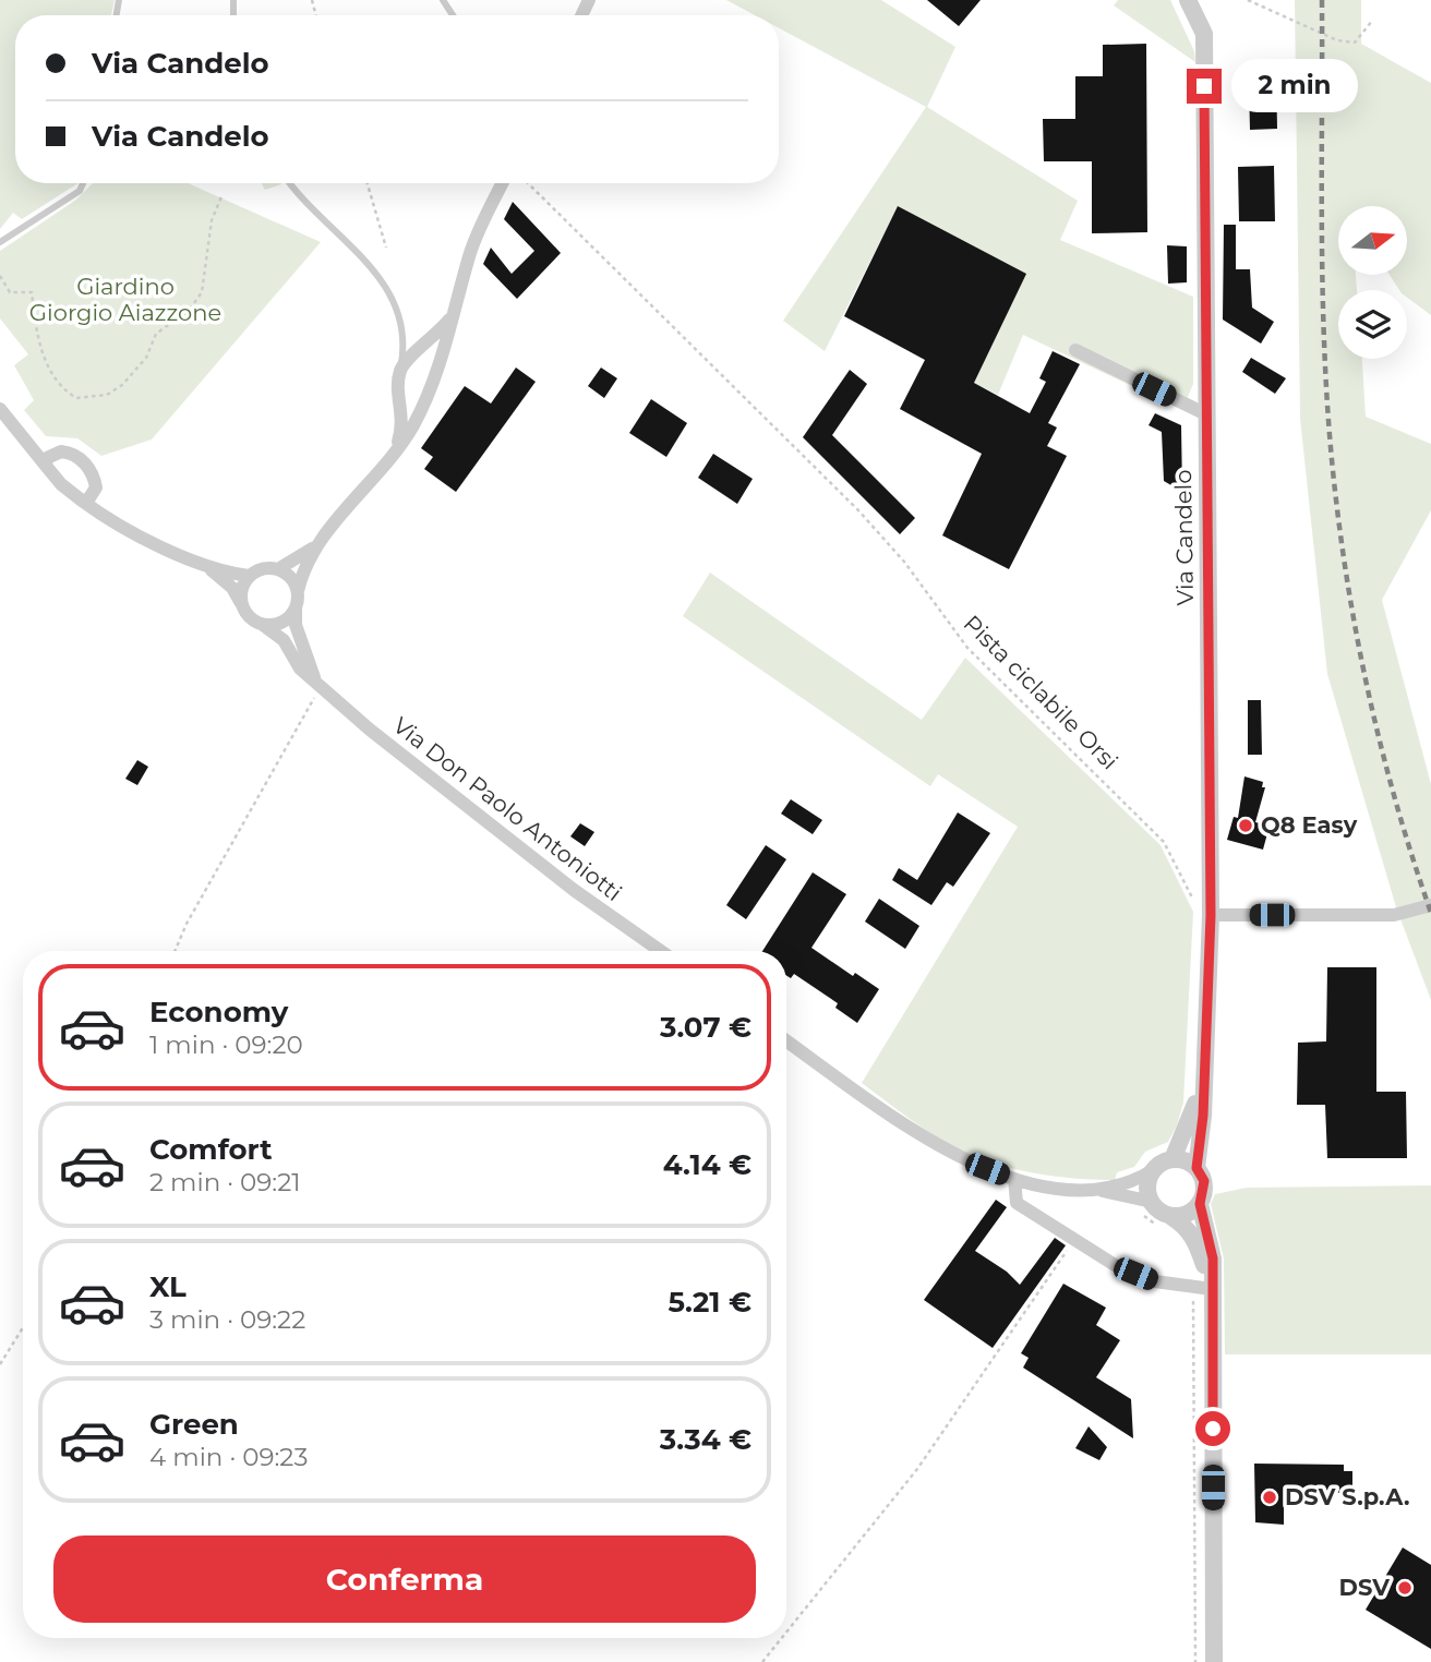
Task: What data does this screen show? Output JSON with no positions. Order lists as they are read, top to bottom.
{
  "streets": {
    "street": ["Via Candelo", "Via Don Paolo Antoniotti"],
    "path": ["Pista ciclabile Orsi"]
  },
  "crossings": [
    ["Via Candelo", "Pista ciclabile Orsi"]
  ],
  "parks": ["Giardino Giorgio Aiazzone"],
  "places": ["Q8 Easy", "DSV S.p.A.", "DSV"],
  "north": "right",
  "page": {
    "banner": ["Via Candelo", "Via Candelo"],
    "bubble": "2 min",
    "list": [
      {
        "name": "Economy",
        "note": "1 min · 09:20",
        "value": "3.07 €"
      },
      {
        "name": "Comfort",
        "note": "2 min · 09:21",
        "value": "4.14 €"
      },
      {
        "name": "XL",
        "note": "3 min · 09:22",
        "value": "5.21 €"
      },
      {
        "name": "Green",
        "note": "4 min · 09:23",
        "value": "3.34 €"
      }
    ],
    "buttons": "Conferma"
  }
}
